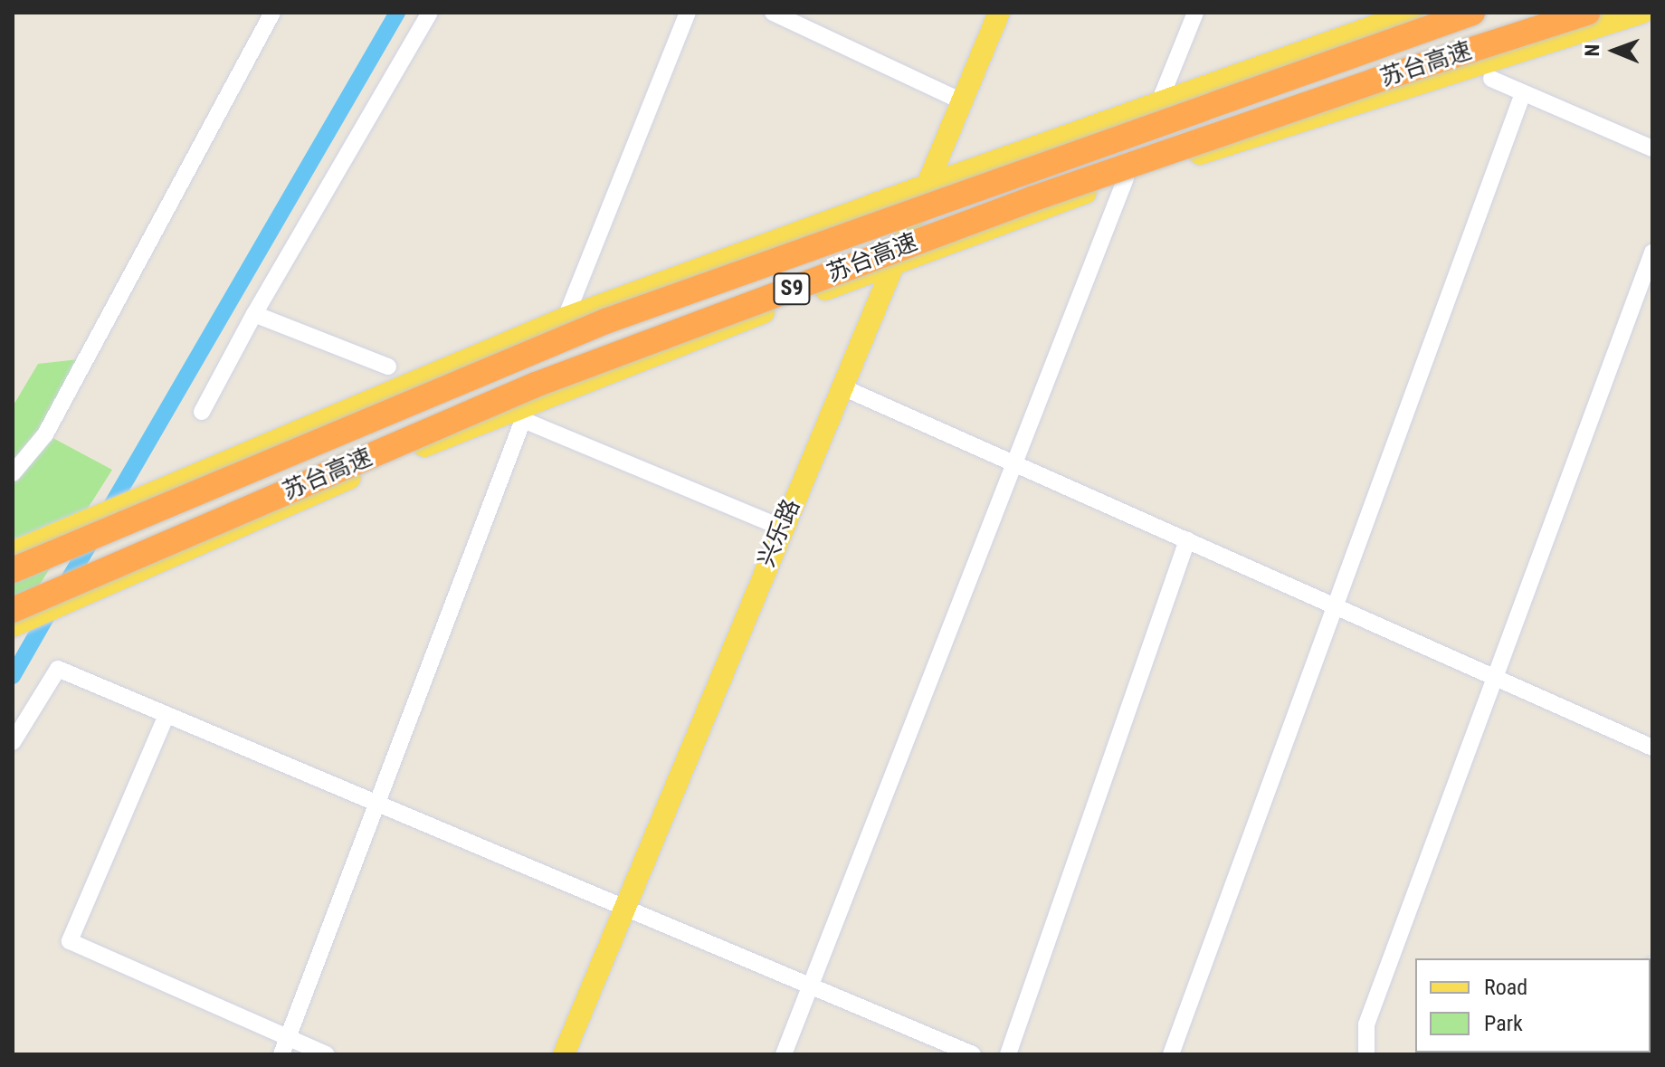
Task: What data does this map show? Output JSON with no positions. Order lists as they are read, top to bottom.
{
  "streets": {
    "highway": ["苏台高速", "S9"],
    "main road": ["兴乐路"]
  },
  "legend": ["Road", "Park"],
  "north": "left"
}
